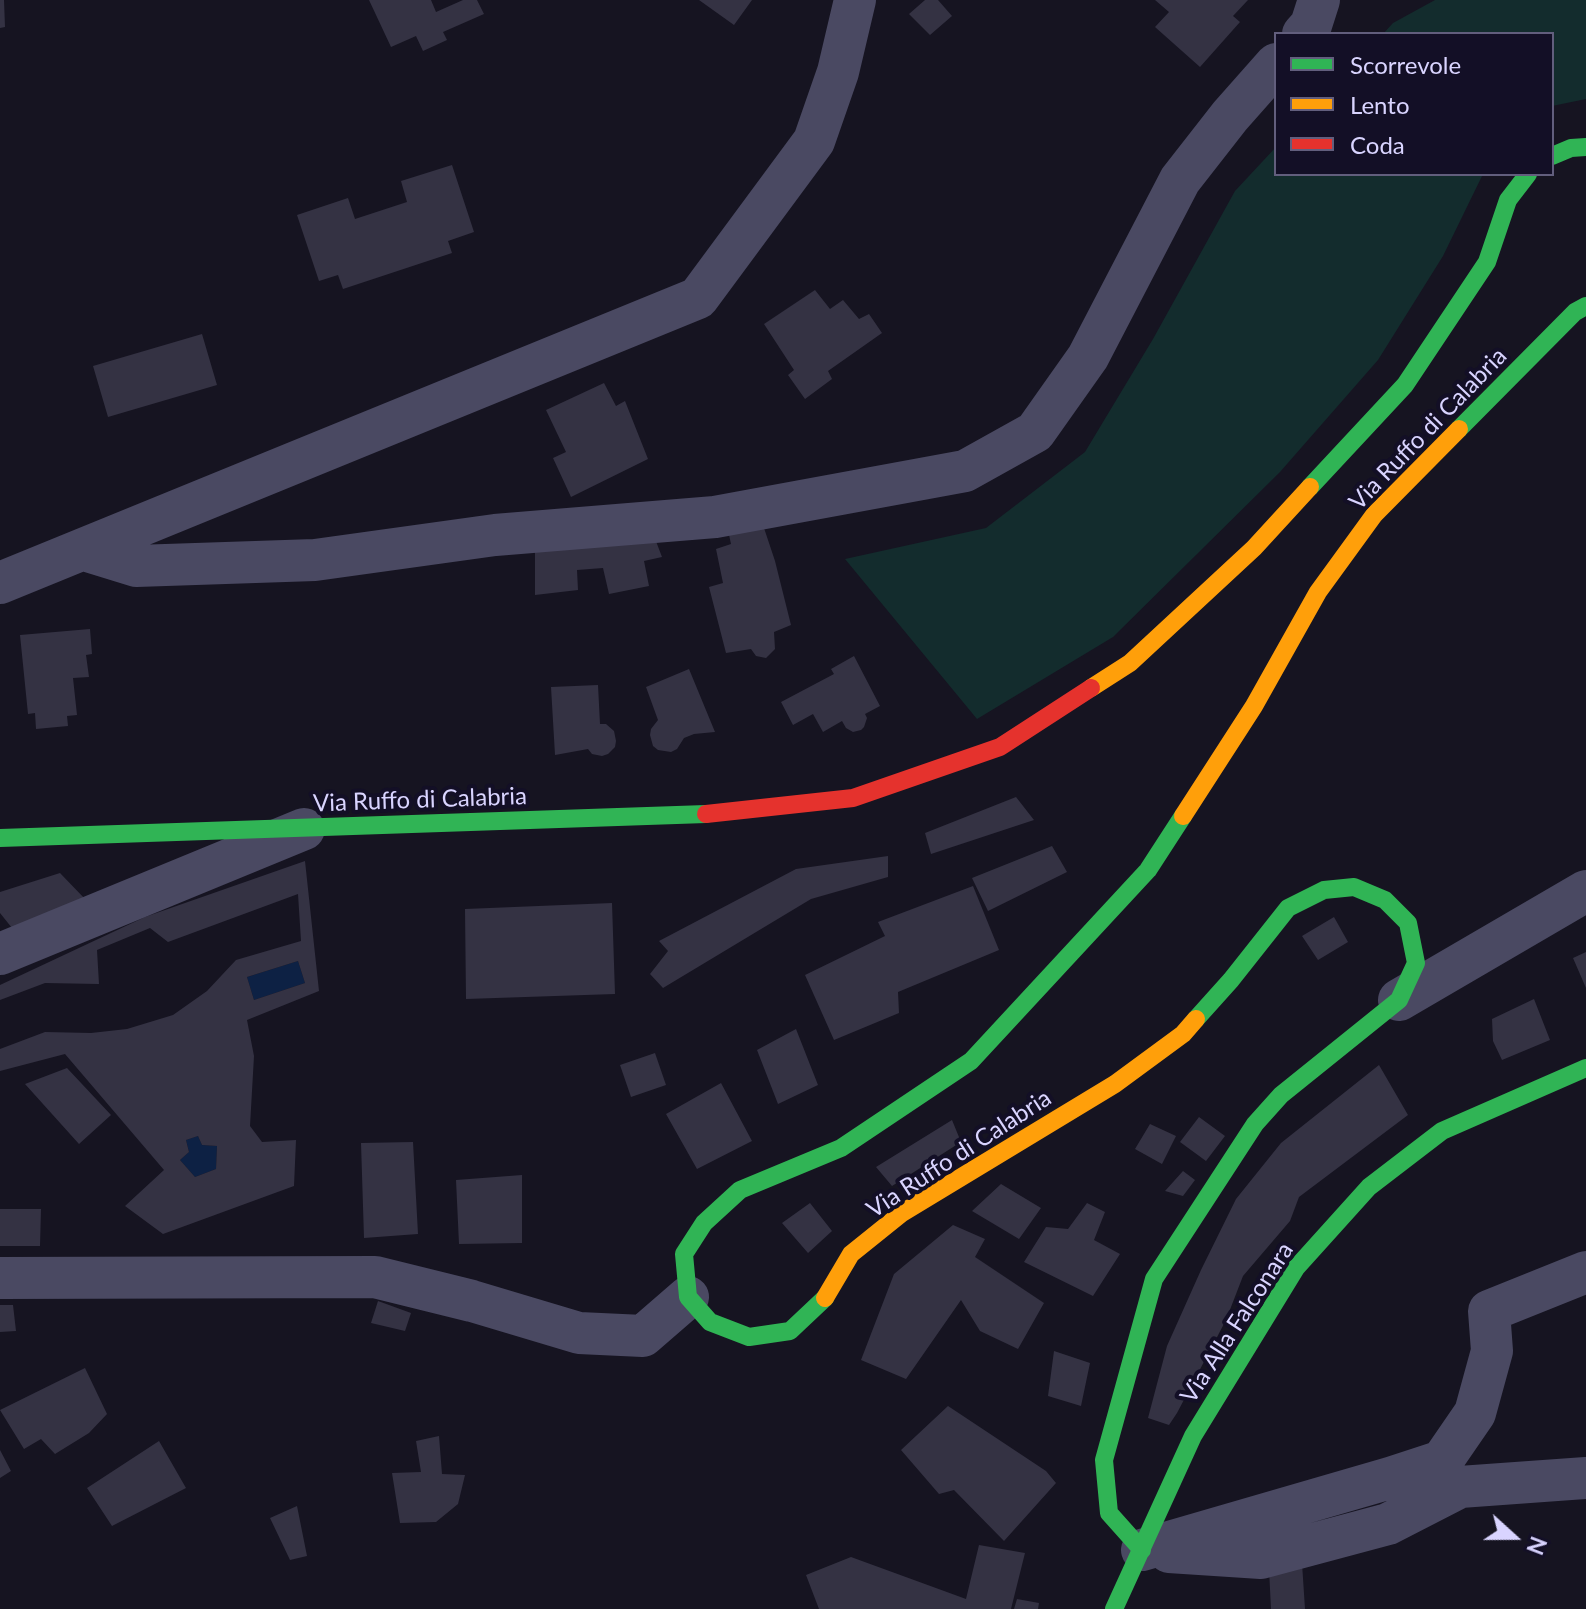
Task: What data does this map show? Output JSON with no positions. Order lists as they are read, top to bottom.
{
  "streets": {
    "street": ["Via Ruffo di Calabria", "Via Alla Falconara"]
  },
  "crossings": [
    ["Via Ruffo di Calabria", "Via Alla Falconara"]
  ],
  "legend": ["Scorrevole", "Lento", "Coda"],
  "north": "right"
}
